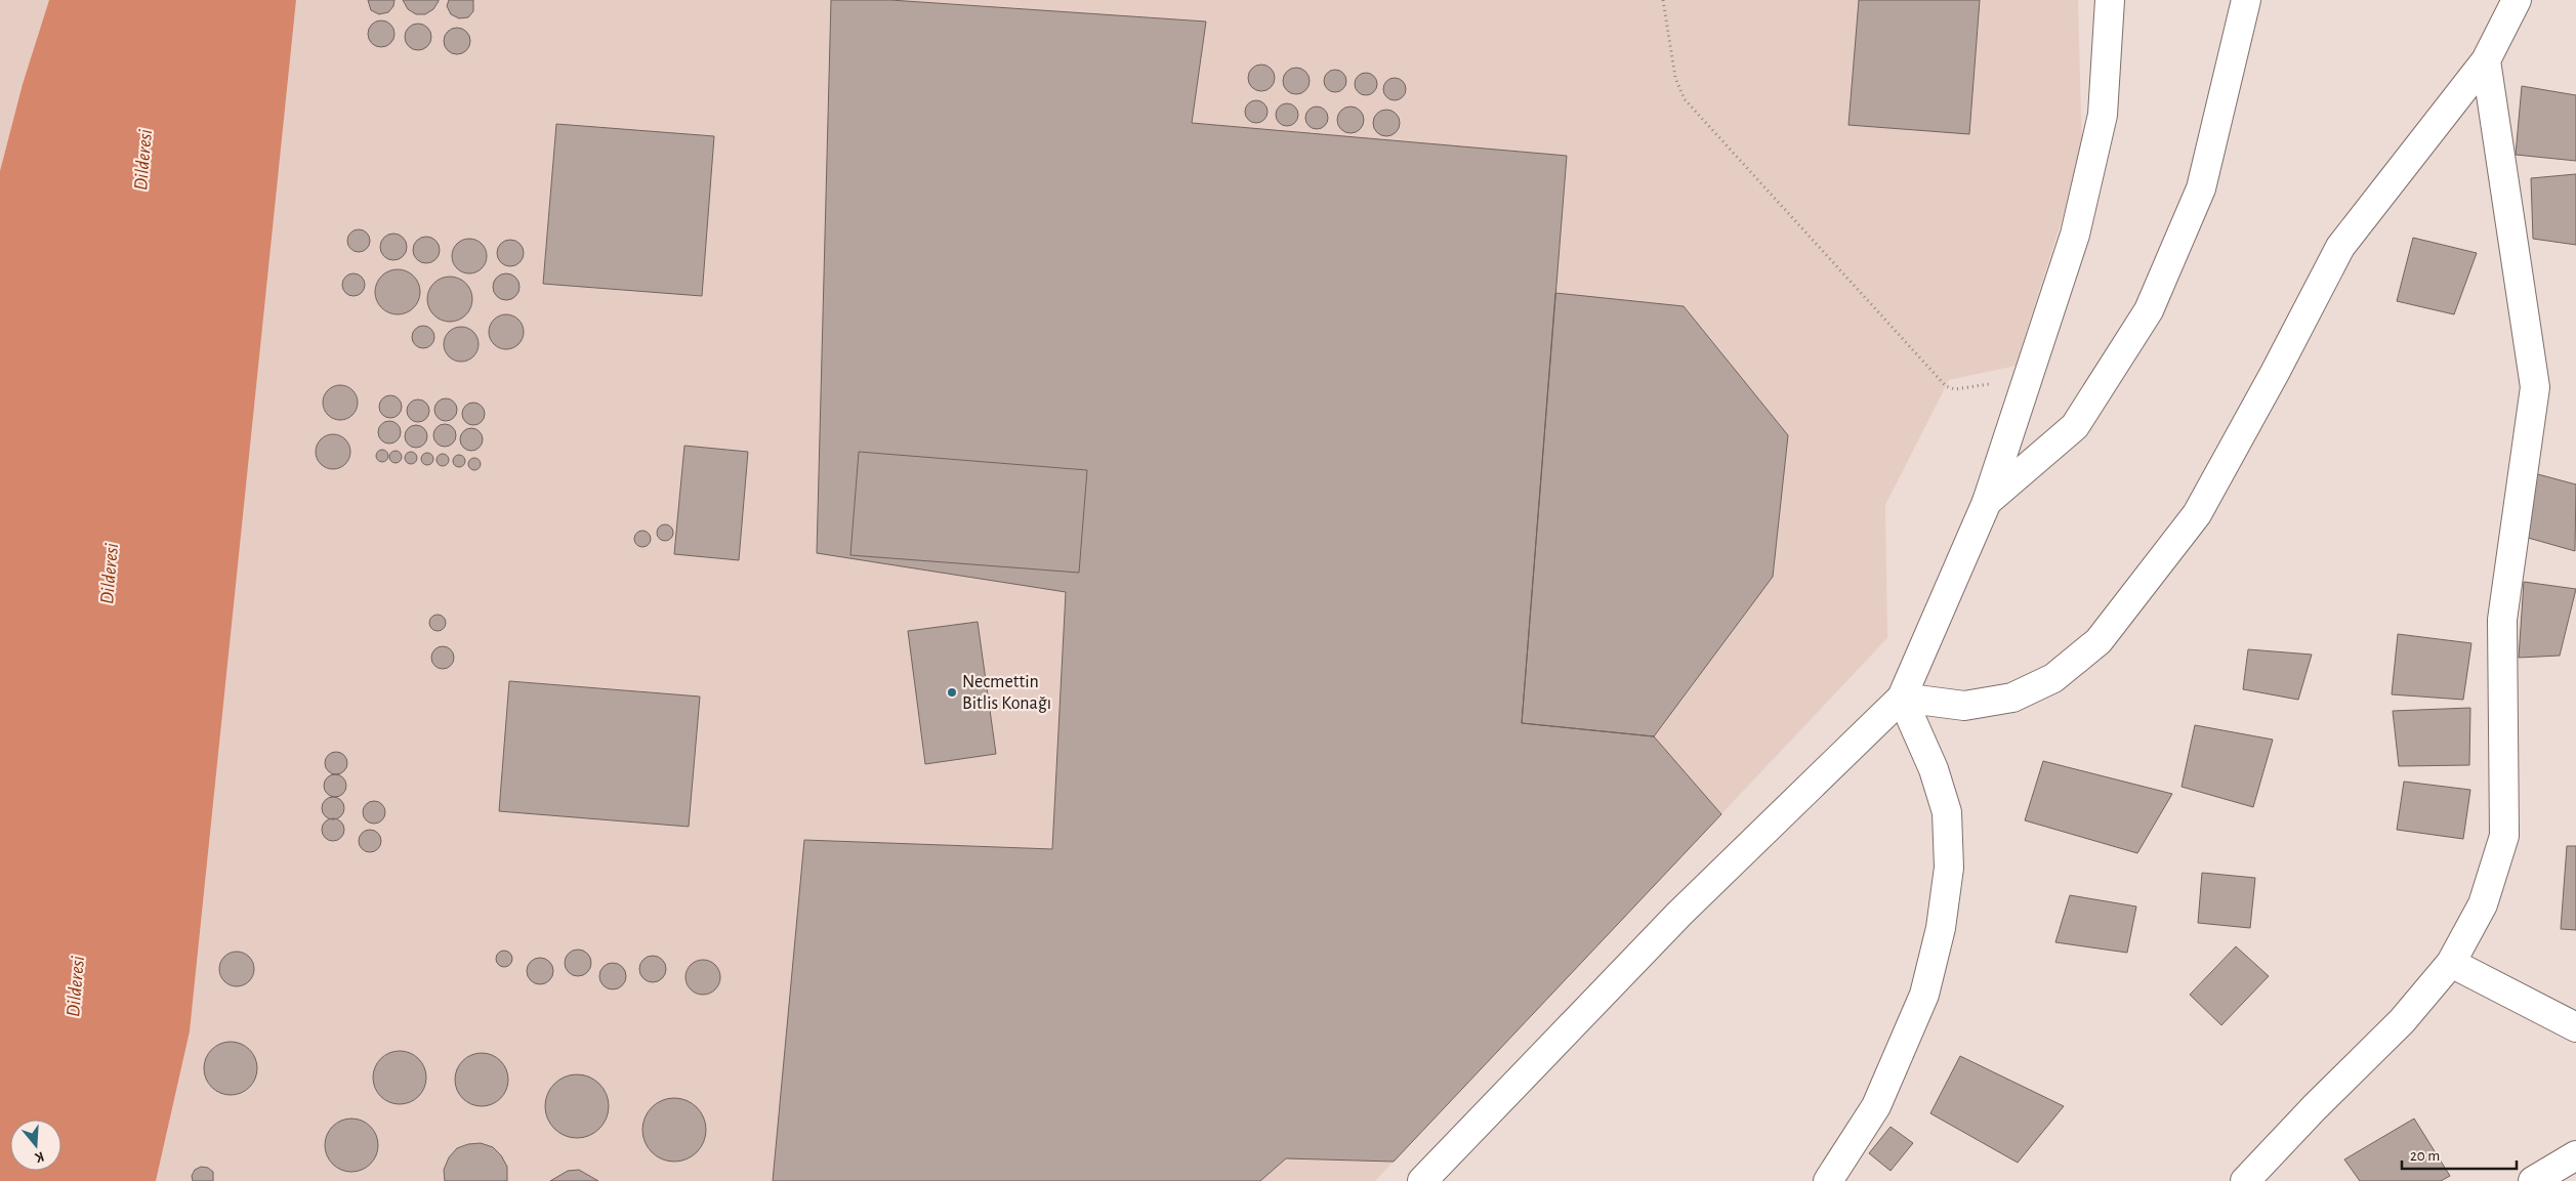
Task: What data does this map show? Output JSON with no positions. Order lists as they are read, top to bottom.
{
  "water": ["Dilderesi"],
  "places": ["Necmettin Bitlis Konağı"],
  "scale_bar": "20 m",
  "north": "bottom"
}
